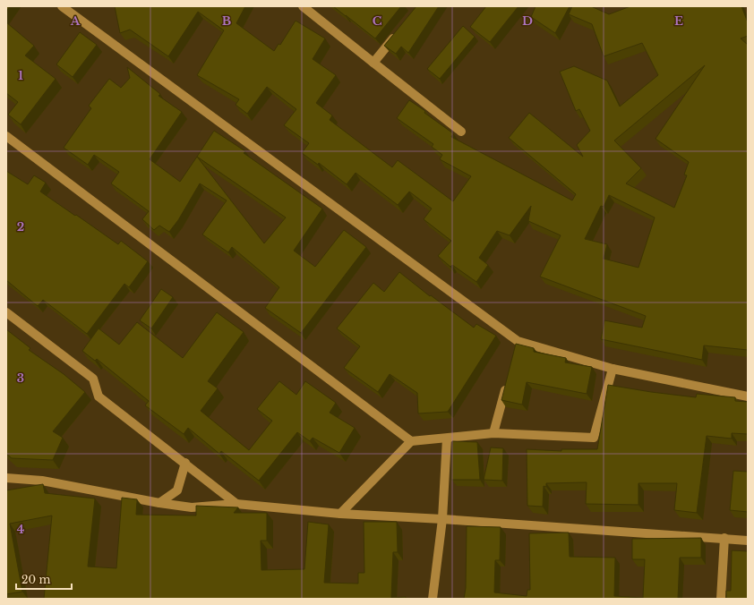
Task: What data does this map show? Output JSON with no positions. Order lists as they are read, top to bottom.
{
  "scale_bar": "20 m",
  "grid": {
    "columns": [
      "A",
      "B",
      "C",
      "D",
      "E"
    ],
    "rows": [
      "1",
      "2",
      "3",
      "4"
    ]
  }
}
